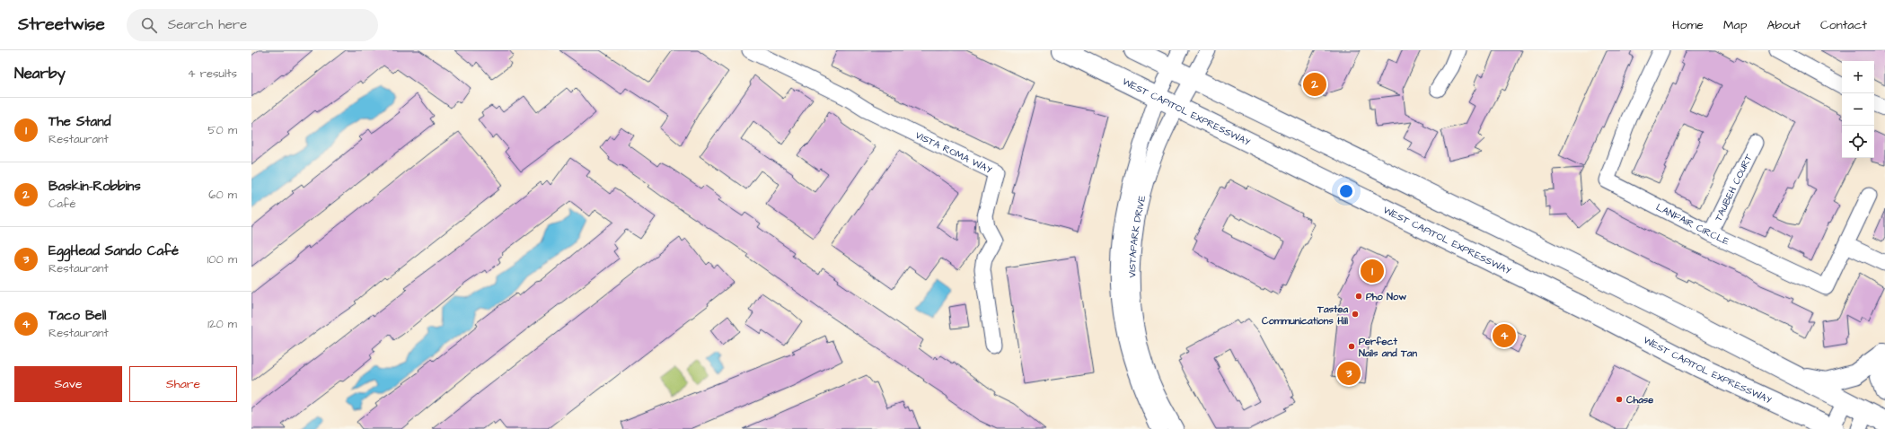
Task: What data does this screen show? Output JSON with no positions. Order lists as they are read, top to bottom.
{
  "streets": {
    "highway": ["WEST CAPITOL EXPRESSWAY"],
    "street": [
      "VISTA ROMA WAY",
      "TAUBEH COURT",
      "LANFAIR CIRCLE",
      "VISTAPARK DRIVE"
    ]
  },
  "crossings": [
    ["WEST CAPITOL EXPRESSWAY", "VISTAPARK DRIVE"],
    ["TAUBEH COURT", "LANFAIR CIRCLE"]
  ],
  "places": [
    "Pho Now",
    "Tastea Communications Hill",
    "Perfect Nails and Tan",
    "Chase"
  ],
  "page": {
    "header": "Streetwise",
    "search": "Search here",
    "nav": [
      "Home",
      "Map",
      "About",
      "Contact"
    ],
    "heading": ["Nearby", "4 results"],
    "map_buttons": ["+", "−"],
    "pins": [
      "2",
      "1",
      "4",
      "3"
    ],
    "list": [
      {
        "mark": "1",
        "name": "The Stand",
        "note": "Restaurant",
        "value": "50 m"
      },
      {
        "mark": "2",
        "name": "Baskin-Robbins",
        "note": "Café",
        "value": "60 m"
      },
      {
        "mark": "3",
        "name": "EggHead Sando Café",
        "note": "Restaurant",
        "value": "100 m"
      },
      {
        "mark": "4",
        "name": "Taco Bell",
        "note": "Restaurant",
        "value": "120 m"
      }
    ],
    "buttons": ["Save", "Share"]
  }
}
